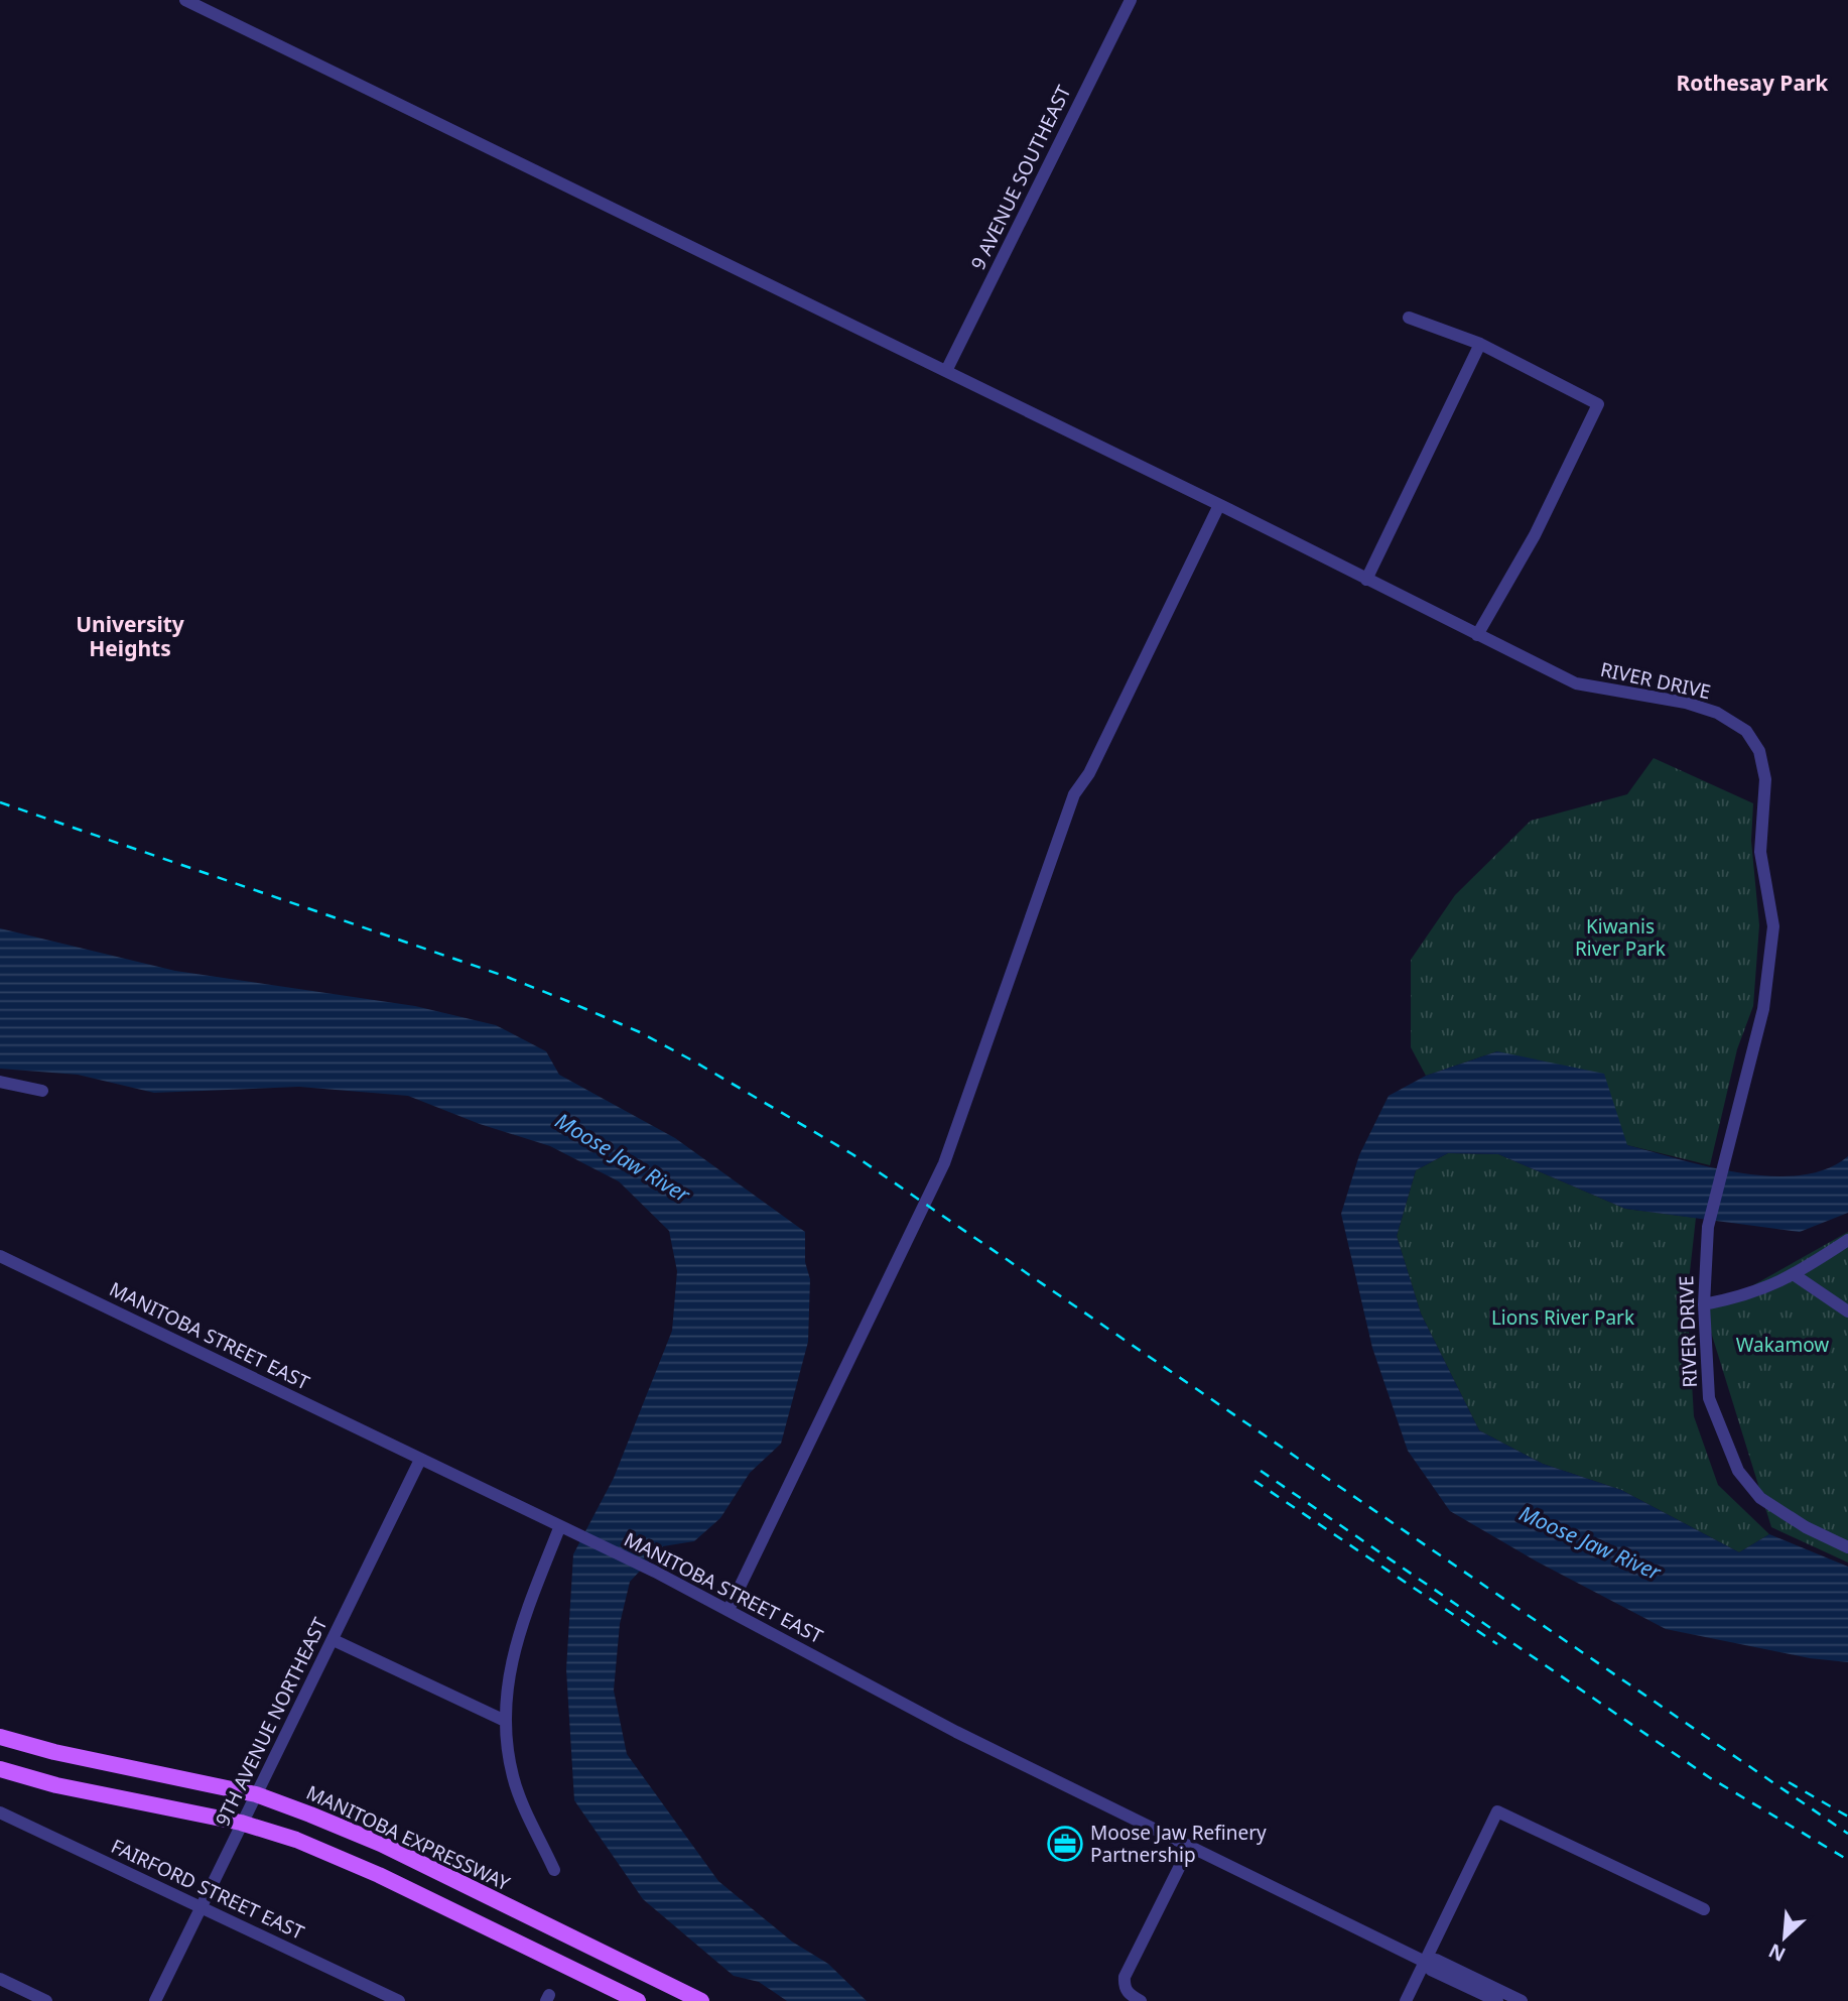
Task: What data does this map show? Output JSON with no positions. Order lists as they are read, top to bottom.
{
  "streets": {
    "main road": ["MANITOBA EXPRESSWAY"],
    "street": [
      "9 AVENUE SOUTHEAST",
      "RIVER DRIVE",
      "MANITOBA STREET EAST",
      "9TH AVENUE NORTHEAST",
      "FAIRFORD STREET EAST"
    ]
  },
  "crossings": [
    ["9 AVENUE SOUTHEAST", "RIVER DRIVE"],
    ["MANITOBA STREET EAST", "9TH AVENUE NORTHEAST"],
    ["9TH AVENUE NORTHEAST", "MANITOBA EXPRESSWAY"],
    ["9TH AVENUE NORTHEAST", "FAIRFORD STREET EAST"]
  ],
  "districts": ["Rothesay Park", "University Heights"],
  "water": ["Moose Jaw River"],
  "parks": ["Kiwanis River Park", "Lions River Park", "Wakamow"],
  "places": {
    "office": ["Moose Jaw Refinery Partnership"]
  },
  "north": "bottom left"
}
